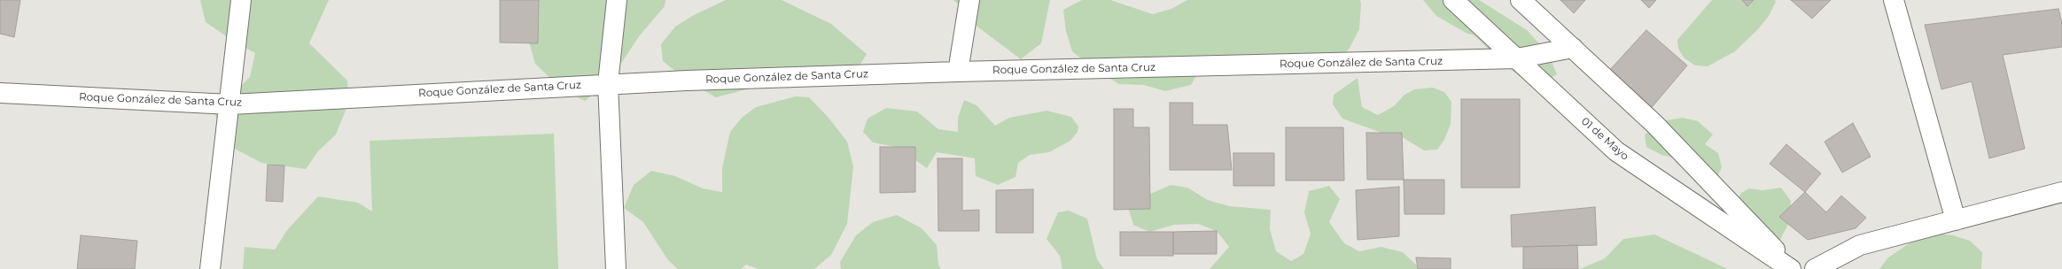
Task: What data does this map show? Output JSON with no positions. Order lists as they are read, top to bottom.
{
  "streets": {
    "street": ["Roque González de Santa Cruz", "01 de Mayo"]
  },
  "crossings": [
    ["Roque González de Santa Cruz", "01 de Mayo"]
  ]
}
